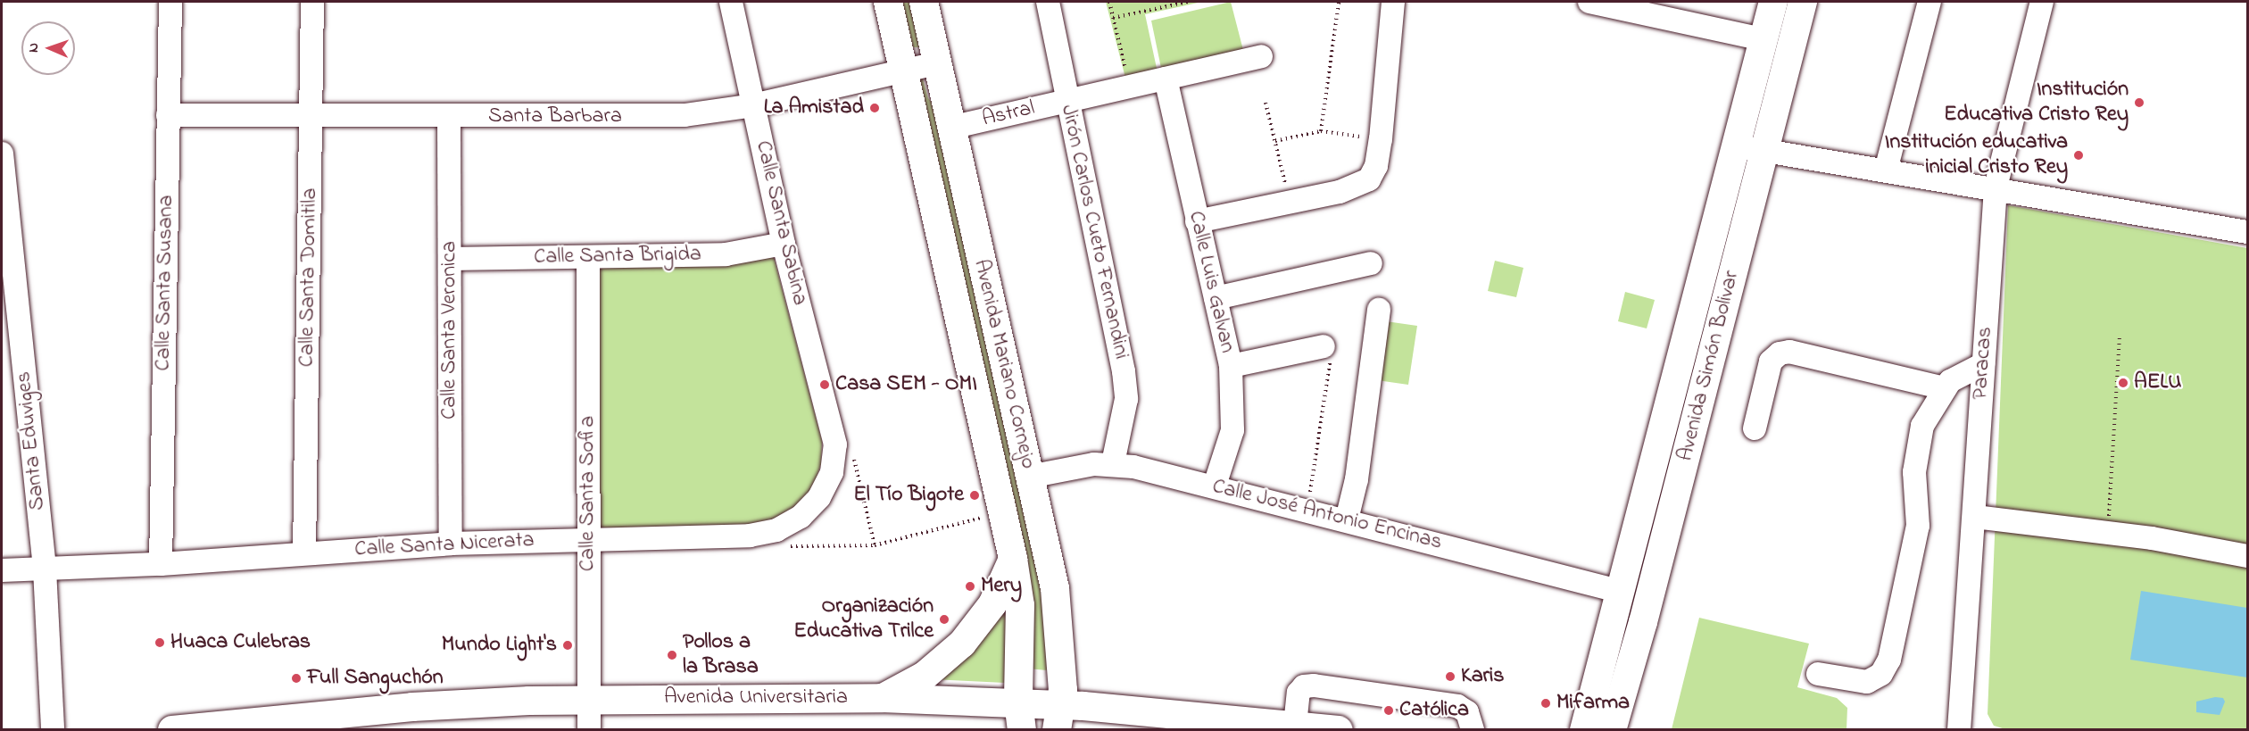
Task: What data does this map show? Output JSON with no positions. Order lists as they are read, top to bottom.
{
  "streets": {
    "main road": ["Avenida Mariano Cornejo", "Avenida Simón Bolivar", "Avenida Universitaria"],
    "street": [
      "Astral",
      "Santa Barbara",
      "Calle Santa Sabina",
      "Jirón Carlos Cueto Fernandini",
      "Calle Santa Brigida",
      "Calle Santa Domitila",
      "Calle Luis Galvan",
      "Calle Santa Susana",
      "Calle Santa Veronica",
      "Paracas",
      "Santa Eduviges",
      "Calle Santa Sofia",
      "Calle José Antonio Encinas",
      "Calle Santa Nicerata"
    ]
  },
  "crossings": [
    ["Astral", "Jirón Carlos Cueto Fernandini"],
    ["Astral", "Calle Luis Galvan"],
    ["Astral", "Avenida Mariano Cornejo"],
    ["Santa Barbara", "Calle Santa Sabina"],
    ["Santa Barbara", "Calle Santa Domitila"],
    ["Santa Barbara", "Calle Santa Susana"],
    ["Santa Barbara", "Calle Santa Veronica"],
    ["Santa Barbara", "Avenida Mariano Cornejo"],
    ["Calle Santa Sabina", "Calle Santa Brigida"],
    ["Calle Santa Sabina", "Calle Santa Nicerata"],
    ["Jirón Carlos Cueto Fernandini", "Calle José Antonio Encinas"],
    ["Calle Santa Brigida", "Calle Santa Veronica"],
    ["Calle Santa Brigida", "Calle Santa Sofia"],
    ["Calle Santa Domitila", "Calle Santa Nicerata"],
    ["Calle Luis Galvan", "Calle José Antonio Encinas"],
    ["Calle Santa Susana", "Calle Santa Nicerata"],
    ["Calle Santa Veronica", "Calle Santa Nicerata"],
    ["Avenida Mariano Cornejo", "Calle José Antonio Encinas"],
    ["Avenida Mariano Cornejo", "Avenida Universitaria"],
    ["Avenida Simón Bolivar", "Calle José Antonio Encinas"],
    ["Santa Eduviges", "Calle Santa Nicerata"],
    ["Calle Santa Sofia", "Calle Santa Nicerata"],
    ["Calle Santa Sofia", "Avenida Universitaria"]
  ],
  "places": [
    "Institución Educativa Cristo Rey",
    "La Amistad",
    "Institución educativa inicial Cristo Rey",
    "AELU",
    "Casa SEM - OMI",
    "El Tío Bigote",
    "Mery",
    "Organización Educativa Trilce",
    "Huaca Culebras",
    "Mundo Light's",
    "Pollos a la Brasa",
    "Karis",
    "Full Sanguchón",
    "Mifarma",
    "Católica"
  ],
  "north": "left"
}
